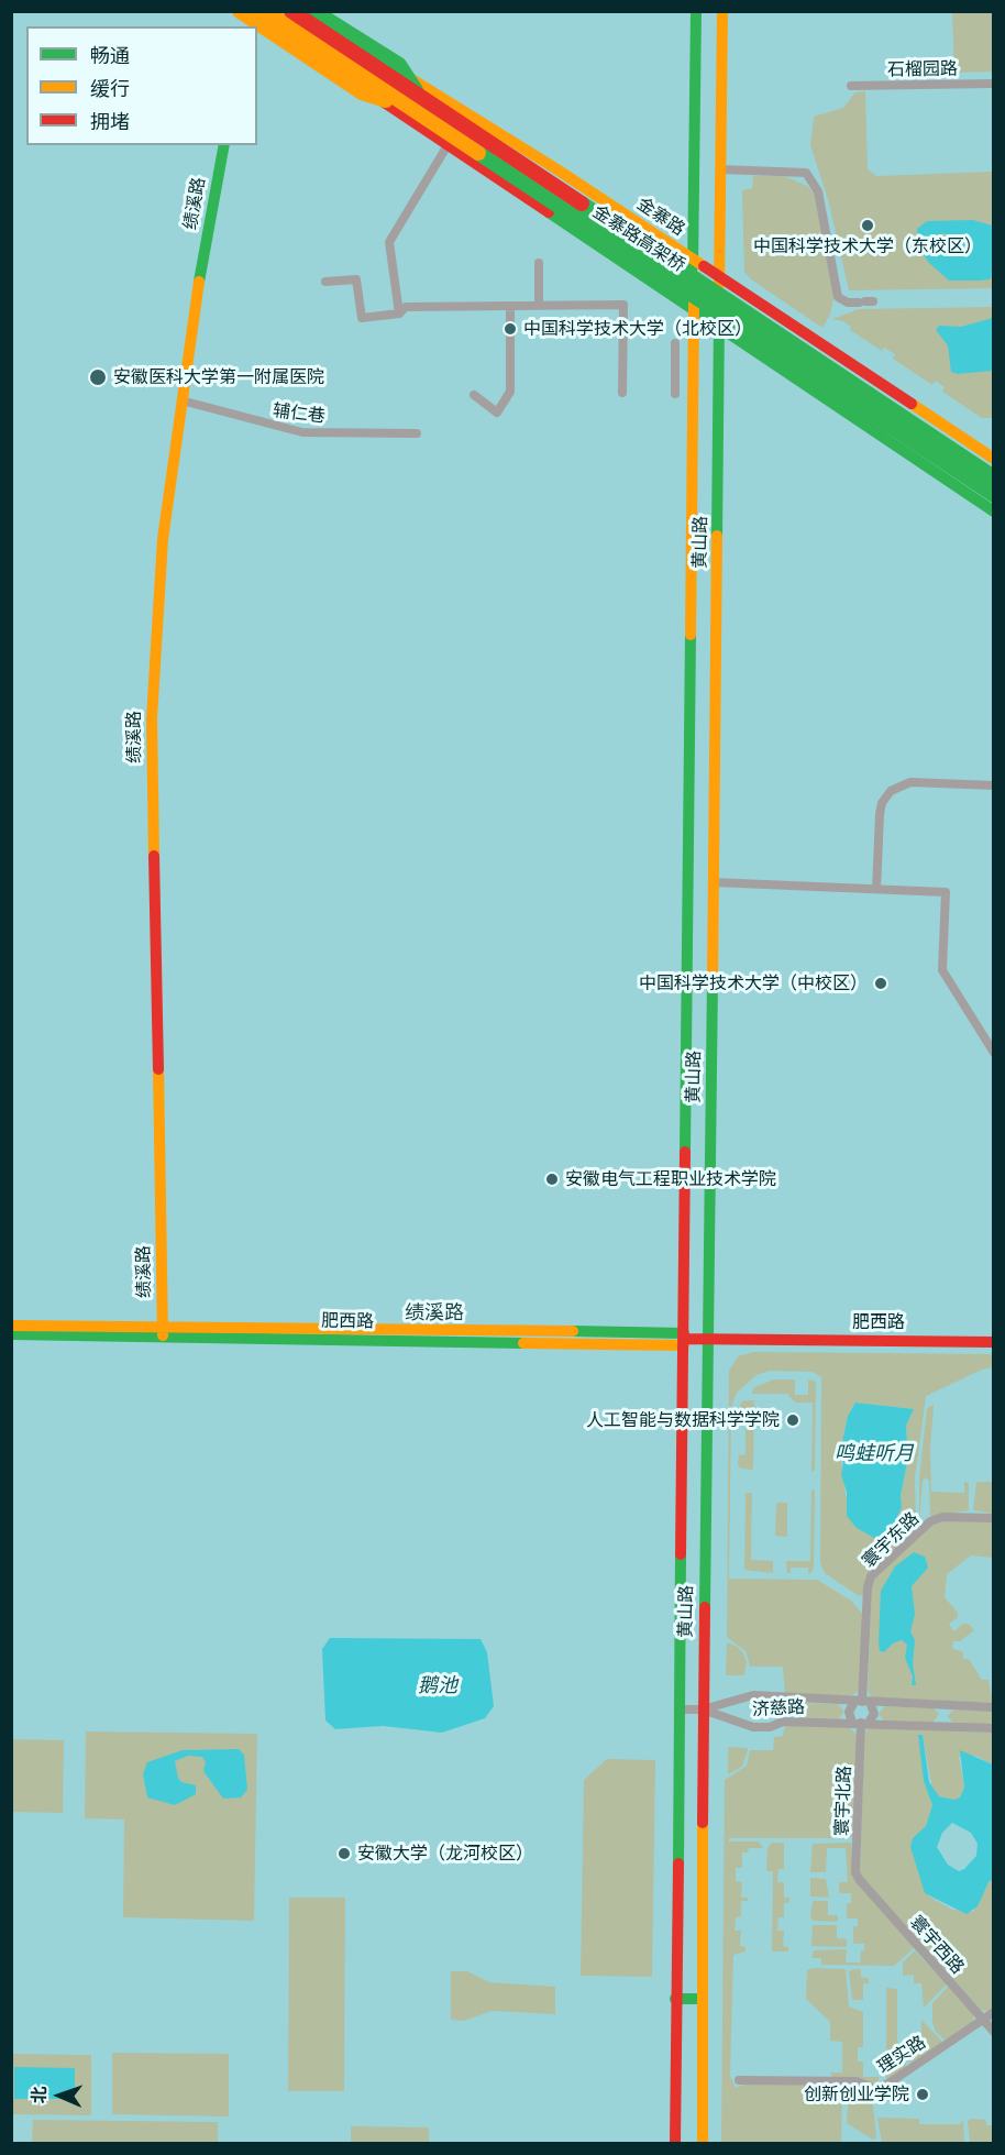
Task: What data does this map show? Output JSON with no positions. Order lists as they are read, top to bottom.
{
  "streets": {
    "main road": [
      "绩溪路",
      "金寨路",
      "金寨路高架桥",
      "黄山路",
      "肥西路"
    ],
    "street": [
      "石榴园路",
      "辅仁巷",
      "寰宇东路",
      "济慈路",
      "寰宇北路",
      "寰宇西路",
      "理实路"
    ]
  },
  "crossings": [
    ["绩溪路", "辅仁巷"],
    ["绩溪路", "肥西路"],
    ["金寨路", "黄山路"],
    ["黄山路", "肥西路"],
    ["黄山路", "济慈路"],
    ["寰宇东路", "济慈路"],
    ["济慈路", "寰宇北路"],
    ["寰宇北路", "寰宇西路"],
    ["寰宇西路", "理实路"]
  ],
  "districts": ["绩溪路"],
  "water": ["鸣蛙听月", "鹅池"],
  "places": [
    "中国科学技术大学（东校区）",
    "中国科学技术大学（北校区）",
    "安徽医科大学第一附属医院",
    "中国科学技术大学（中校区）",
    "安徽电气工程职业技术学院",
    "人工智能与数据科学学院",
    "安徽大学（龙河校区）",
    "创新创业学院"
  ],
  "legend": ["畅通", "缓行", "拥堵"],
  "north": "left"
}
